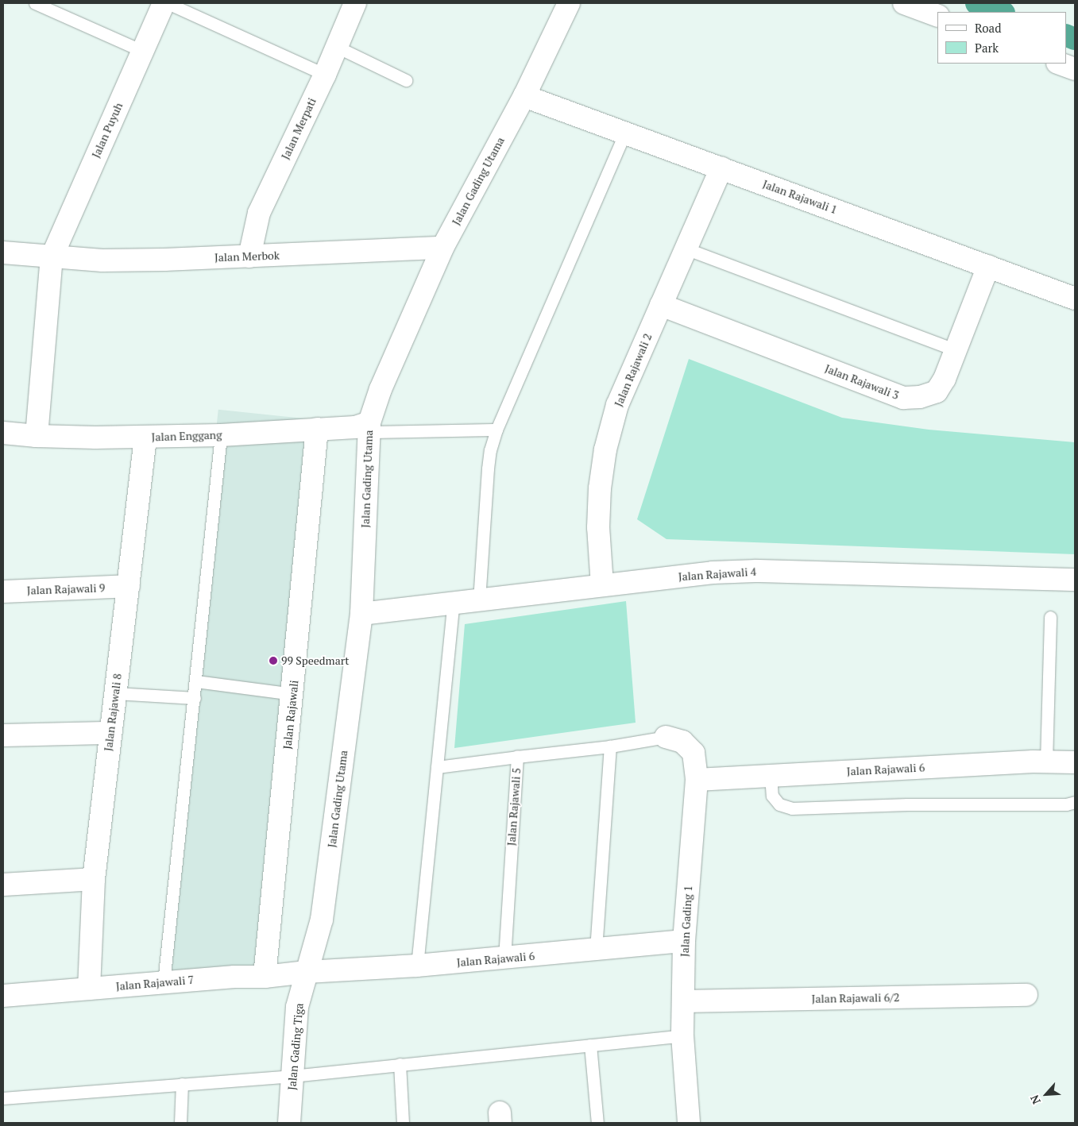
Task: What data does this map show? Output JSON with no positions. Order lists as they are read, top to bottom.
{
  "streets": {
    "street": [
      "Jalan Merpati",
      "Jalan Puyuh",
      "Jalan Gading Utama",
      "Jalan Rajawali 1",
      "Jalan Merbok",
      "Jalan Rajawali 2",
      "Jalan Rajawali 3",
      "Jalan Enggang",
      "Jalan Rajawali 4",
      "Jalan Rajawali 9",
      "Jalan Rajawali 8",
      "Jalan Rajawali",
      "Jalan Rajawali 6",
      "Jalan Gading 1",
      "Jalan Rajawali 7",
      "Jalan Rajawali 6/2",
      "Jalan Gading Tiga"
    ],
    "lane": ["Jalan Rajawali 5"]
  },
  "crossings": [
    ["Jalan Merpati", "Jalan Merbok"],
    ["Jalan Puyuh", "Jalan Merbok"],
    ["Jalan Gading Utama", "Jalan Rajawali 1"],
    ["Jalan Gading Utama", "Jalan Merbok"],
    ["Jalan Gading Utama", "Jalan Enggang"],
    ["Jalan Gading Utama", "Jalan Rajawali 4"],
    ["Jalan Gading Utama", "Jalan Rajawali 6"],
    ["Jalan Gading Utama", "Jalan Rajawali 7"],
    ["Jalan Gading Utama", "Jalan Gading Tiga"],
    ["Jalan Rajawali 1", "Jalan Rajawali 2"],
    ["Jalan Rajawali 1", "Jalan Rajawali 3"],
    ["Jalan Rajawali 2", "Jalan Rajawali 3"],
    ["Jalan Rajawali 2", "Jalan Rajawali 4"],
    ["Jalan Enggang", "Jalan Rajawali 8"],
    ["Jalan Enggang", "Jalan Rajawali"],
    ["Jalan Rajawali 9", "Jalan Rajawali 8"],
    ["Jalan Rajawali 8", "Jalan Rajawali 7"],
    ["Jalan Rajawali", "Jalan Rajawali 7"],
    ["Jalan Rajawali 6", "Jalan Rajawali 5"],
    ["Jalan Rajawali 6", "Jalan Gading 1"],
    ["Jalan Rajawali 6", "Jalan Rajawali 7"],
    ["Jalan Rajawali 6", "Jalan Gading Tiga"],
    ["Jalan Rajawali 5", "Jalan Gading 1"],
    ["Jalan Gading 1", "Jalan Rajawali 6/2"],
    ["Jalan Rajawali 7", "Jalan Gading Tiga"]
  ],
  "places": ["99 Speedmart"],
  "legend": ["Road", "Park"],
  "north": "bottom left"
}
